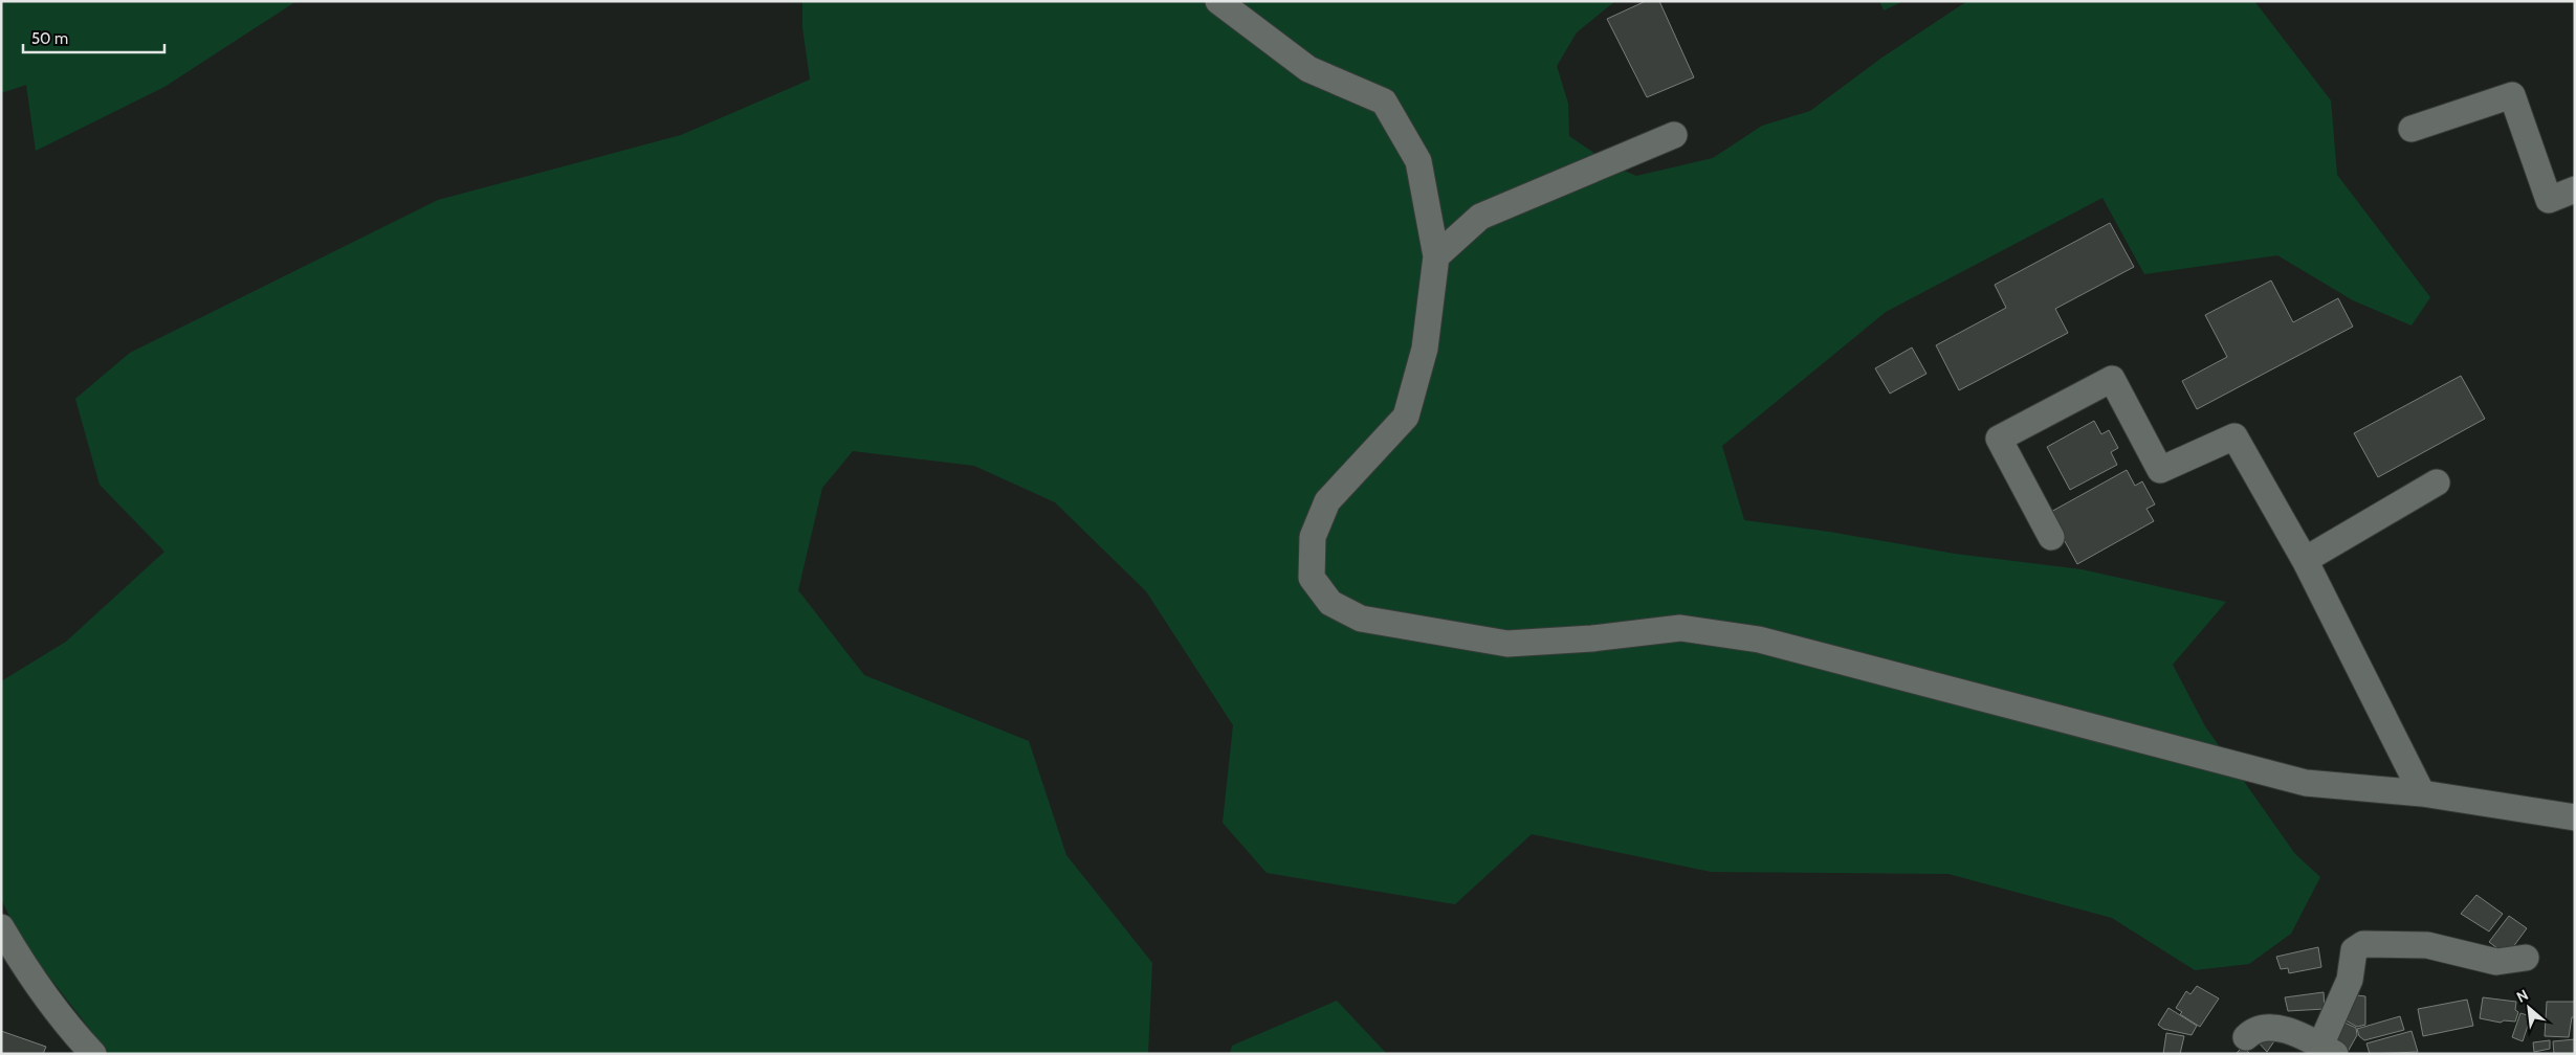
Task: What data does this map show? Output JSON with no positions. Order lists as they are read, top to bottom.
{
  "scale_bar": "50 m",
  "north": "top left"
}
